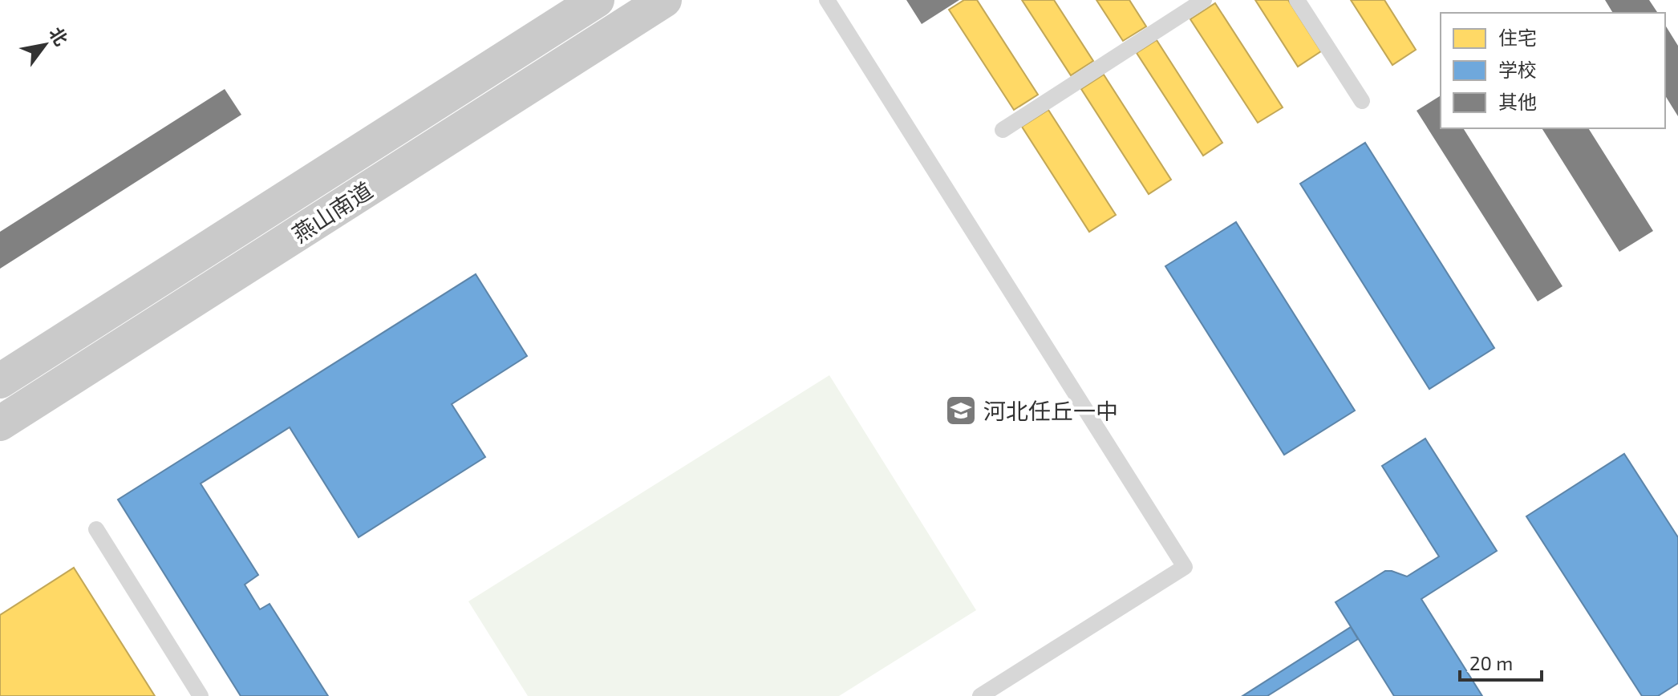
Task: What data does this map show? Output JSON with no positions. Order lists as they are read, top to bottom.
{
  "streets": {
    "main road": ["燕山南道"]
  },
  "places": {
    "school or university": ["河北任丘一中"]
  },
  "legend": ["住宅", "学校", "其他"],
  "scale_bar": "20 m",
  "north": "top right"
}
